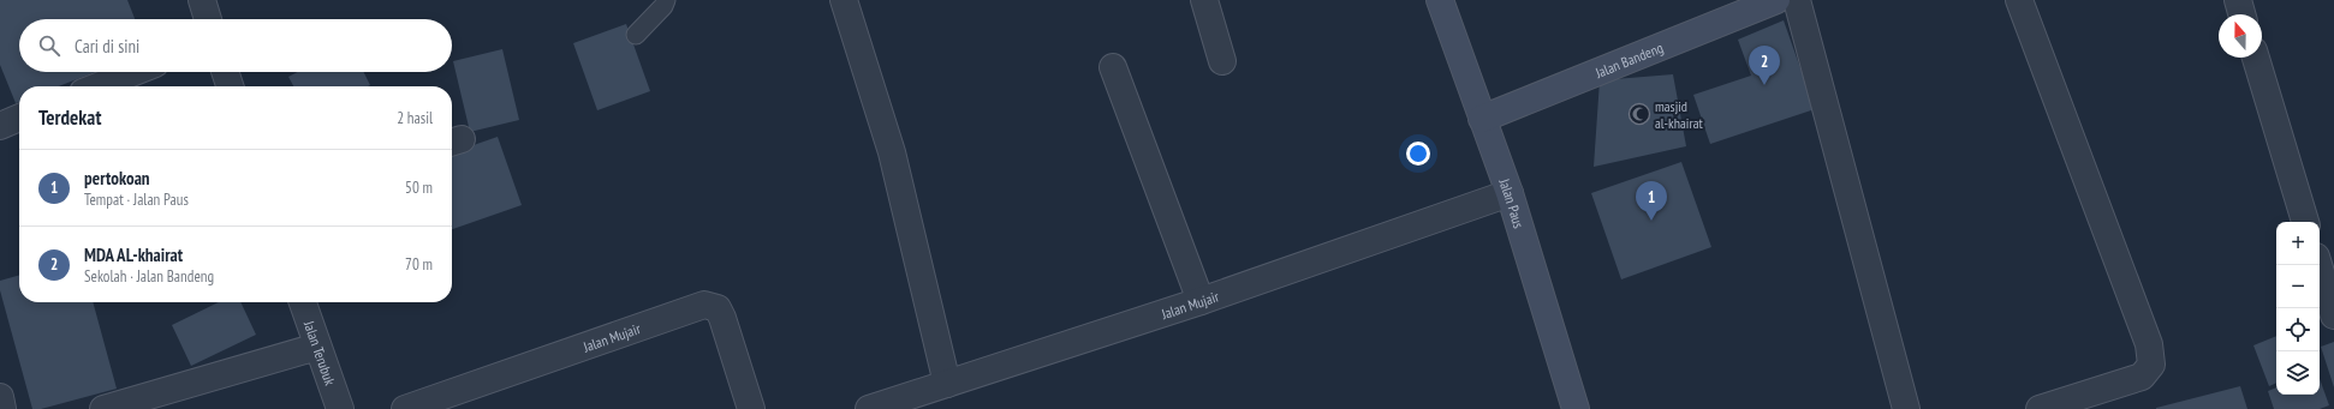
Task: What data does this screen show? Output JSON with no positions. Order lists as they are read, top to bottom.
{
  "streets": {
    "main road": ["Jalan Bandeng", "Jalan Paus"],
    "street": ["Jalan Mujair", "Jalan Terubuk"]
  },
  "crossings": [
    ["Jalan Bandeng", "Jalan Paus"],
    ["Jalan Paus", "Jalan Mujair"]
  ],
  "places": {
    "mosque": ["masjid al-khairat"]
  },
  "north": "top",
  "page": {
    "search": "Cari di sini",
    "pins": ["2", "1"],
    "heading": ["Terdekat", "2 hasil"],
    "list": [
      {
        "mark": "1",
        "name": "pertokoan",
        "note": "Tempat · Jalan Paus",
        "value": "50 m"
      },
      {
        "mark": "2",
        "name": "MDA AL-khairat",
        "note": "Sekolah · Jalan Bandeng",
        "value": "70 m"
      }
    ],
    "map_buttons": ["+", "−"]
  }
}
